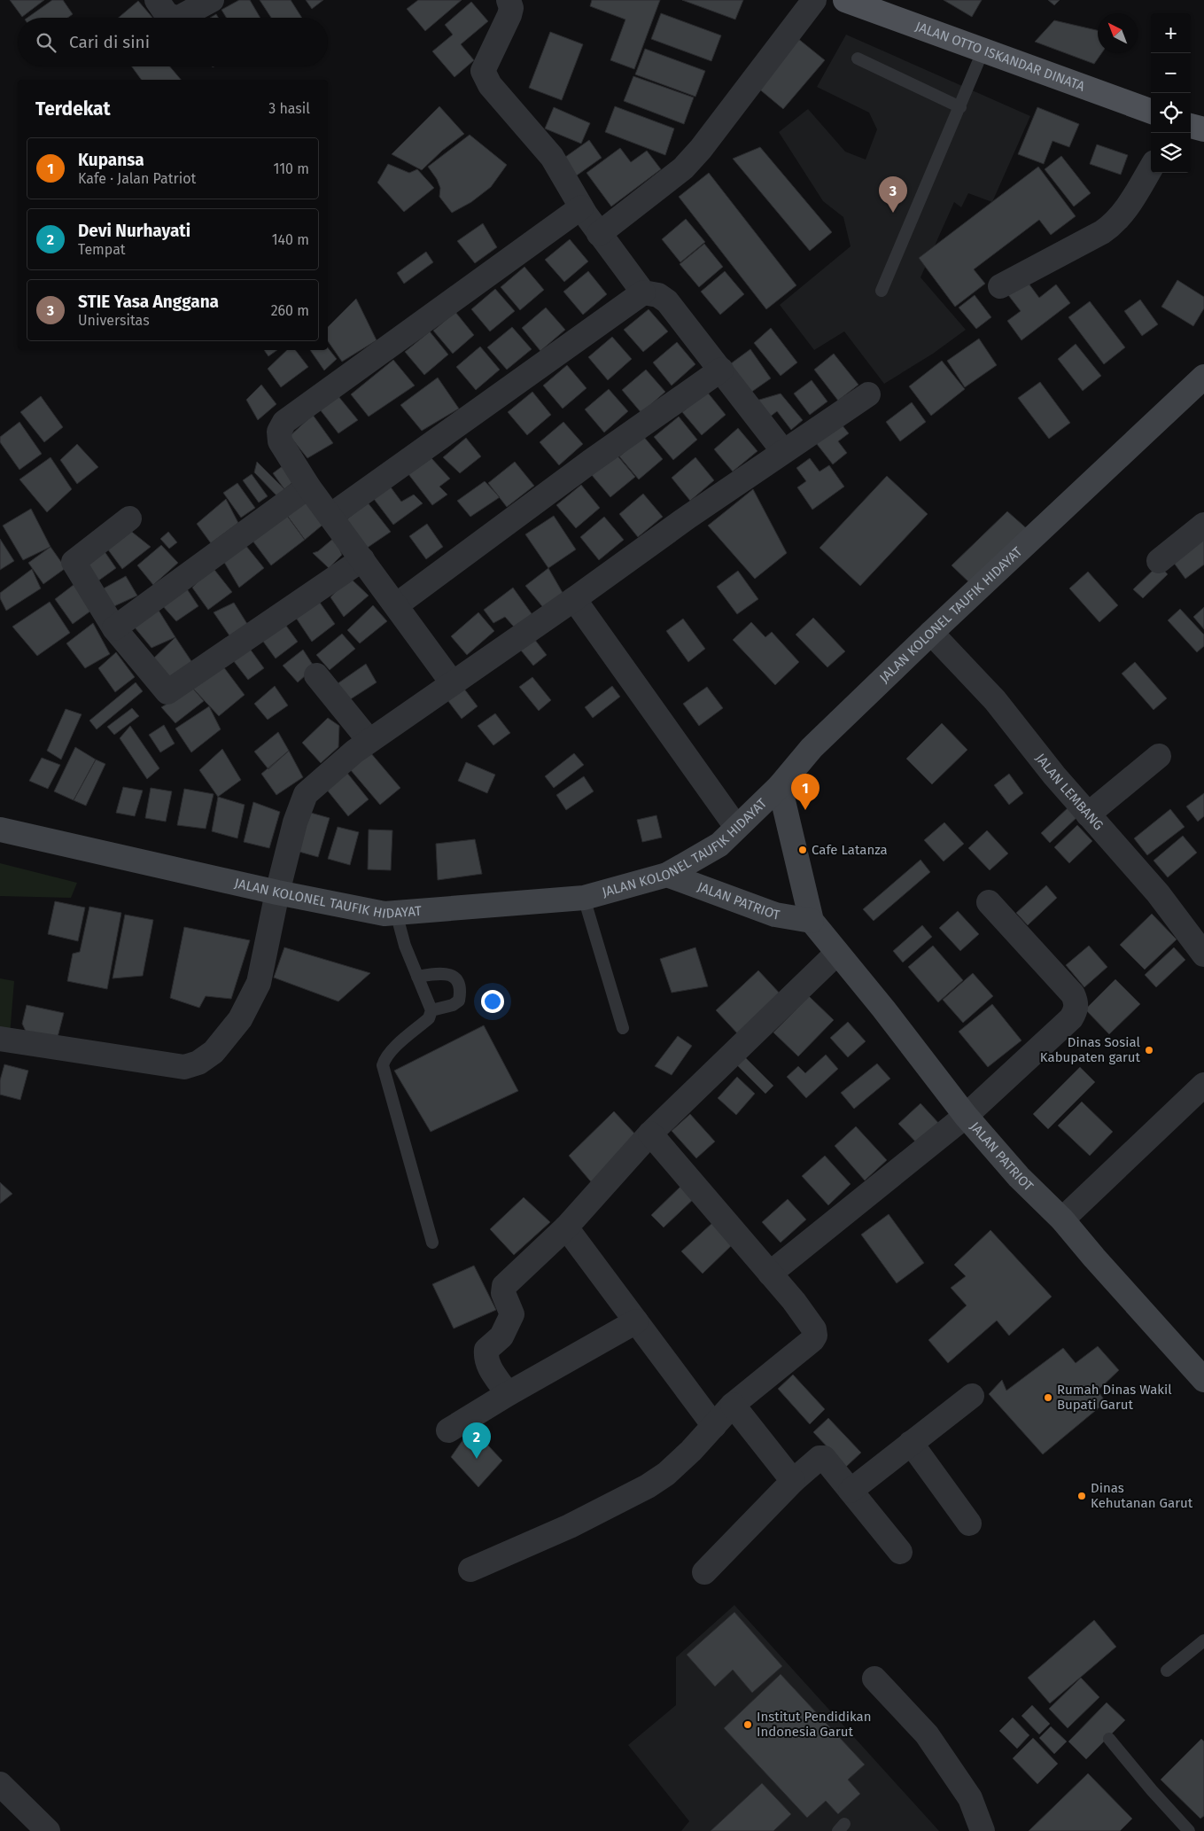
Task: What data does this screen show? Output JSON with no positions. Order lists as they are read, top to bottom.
{
  "streets": {
    "main road": ["JALAN OTTO ISKANDAR DINATA", "JALAN KOLONEL TAUFIK HIDAYAT", "JALAN PATRIOT"],
    "street": ["JALAN LEMBANG"]
  },
  "crossings": [
    ["JALAN KOLONEL TAUFIK HIDAYAT", "JALAN LEMBANG"],
    ["JALAN KOLONEL TAUFIK HIDAYAT", "JALAN PATRIOT"]
  ],
  "places": [
    "Cafe Latanza",
    "Dinas Sosial Kabupaten garut",
    "Rumah Dinas Wakil Bupati Garut",
    "Dinas Kehutanan Garut",
    "Institut Pendidikan Indonesia Garut"
  ],
  "north": "top left",
  "page": {
    "map_buttons": ["+", "−"],
    "search": "Cari di sini",
    "heading": ["Terdekat", "3 hasil"],
    "list": [
      {
        "mark": "1",
        "name": "Kupansa",
        "note": "Kafe · Jalan Patriot",
        "value": "110 m"
      },
      {
        "mark": "2",
        "name": "Devi Nurhayati",
        "note": "Tempat",
        "value": "140 m"
      },
      {
        "mark": "3",
        "name": "STIE Yasa Anggana",
        "note": "Universitas",
        "value": "260 m"
      }
    ],
    "pins": ["3", "1", "2"]
  }
}
